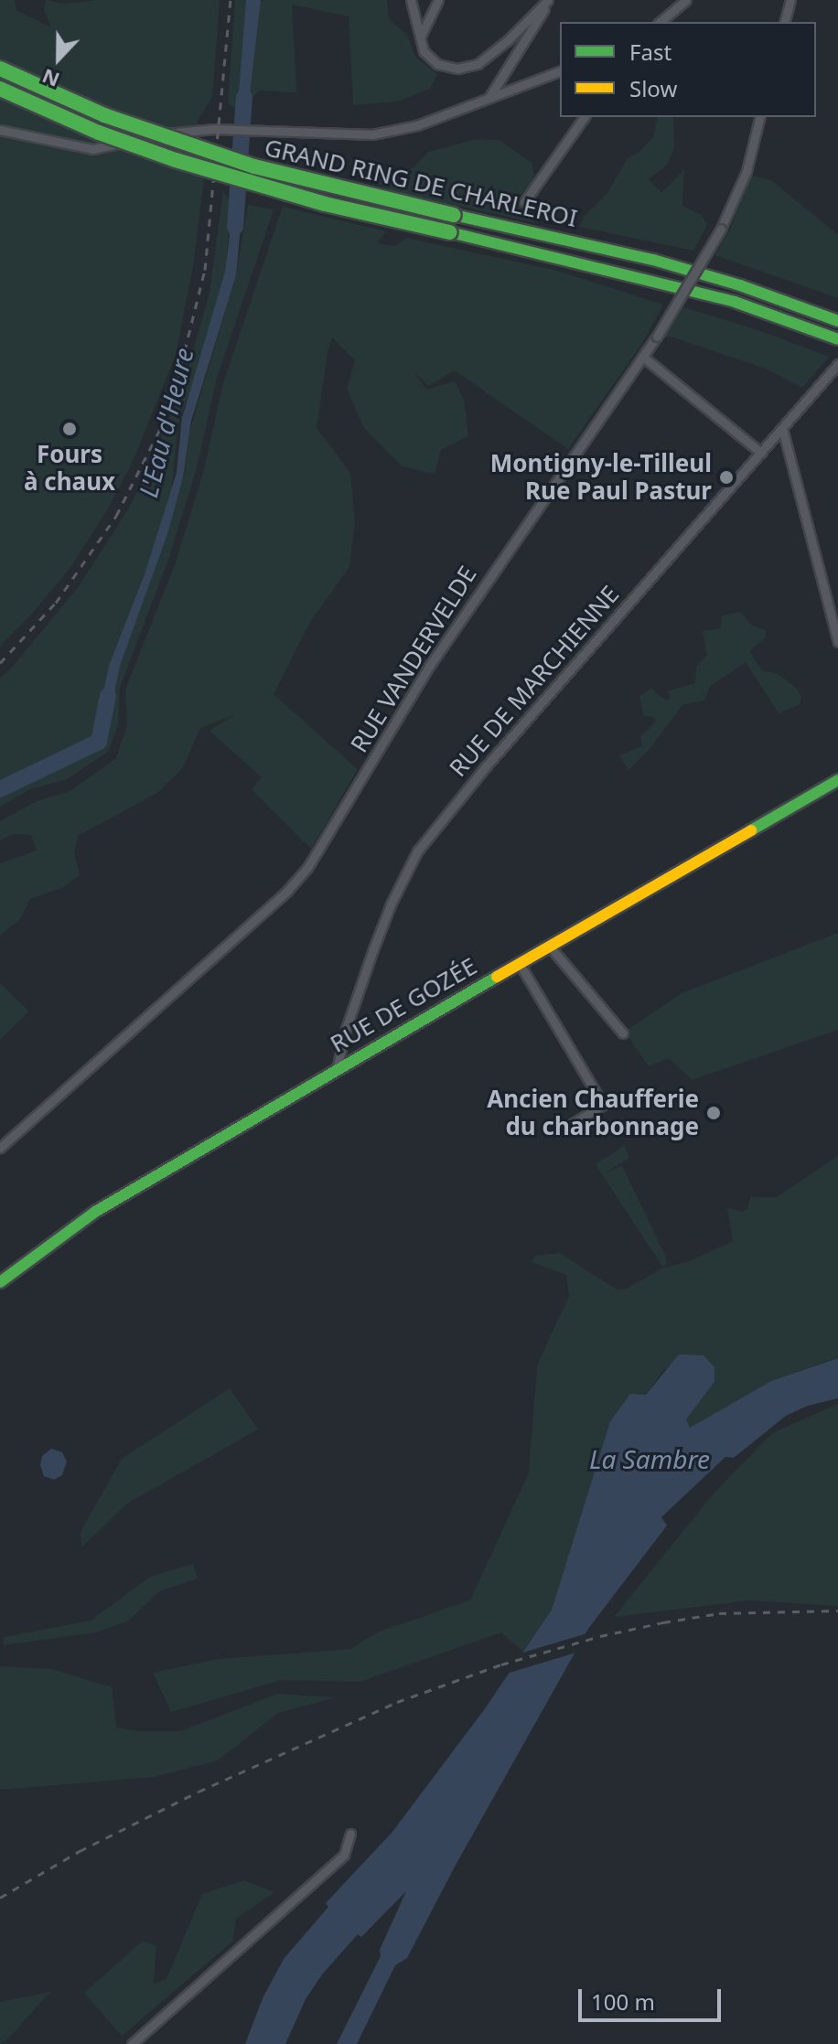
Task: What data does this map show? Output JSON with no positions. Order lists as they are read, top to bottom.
{
  "streets": {
    "main road": ["GRAND RING DE CHARLEROI", "RUE DE GOZÉE"],
    "street": ["RUE VANDERVELDE", "RUE DE MARCHIENNE"]
  },
  "crossings": [
    ["RUE DE MARCHIENNE", "RUE DE GOZÉE"]
  ],
  "water": ["L'Eau d'Heure", "La Sambre"],
  "places": ["Fours à chaux", "Montigny-le-Tilleul Rue Paul Pastur", "Ancien Chaufferie du charbonnage"],
  "legend": ["Fast", "Slow"],
  "scale_bar": "100 m",
  "north": "bottom"
}
